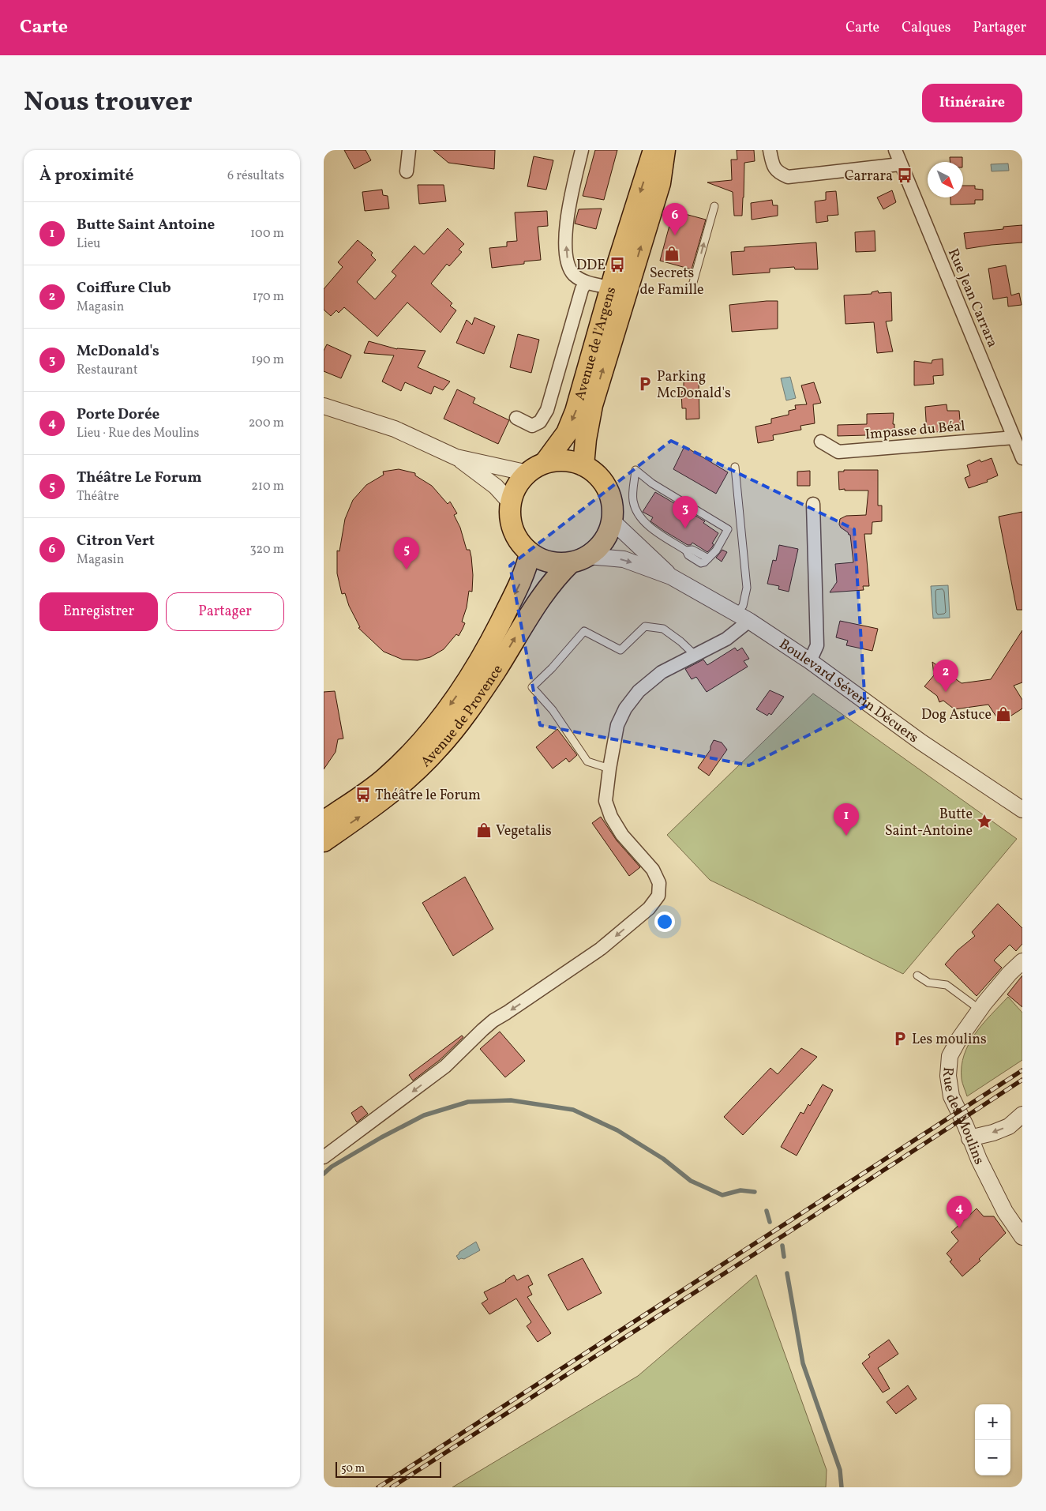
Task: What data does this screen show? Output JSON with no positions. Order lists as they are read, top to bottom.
{
  "streets": {
    "main road": ["Avenue de l'Argens", "Avenue de Provence"],
    "street": [
      "Rue Jean Carrara",
      "Impasse du Béal",
      "Boulevard Séverin Décuers",
      "Rue des Moulins"
    ]
  },
  "crossings": [
    ["Rue Jean Carrara", "Impasse du Béal"],
    ["Avenue de l'Argens", "Boulevard Séverin Décuers"],
    ["Avenue de l'Argens", "Avenue de Provence"],
    ["Boulevard Séverin Décuers", "Avenue de Provence"]
  ],
  "places": {
    "bus stop": ["Carrara", "DDE", "Théâtre le Forum"],
    "shop": ["Secrets de Famille", "Dog Astuce", "Vegetalis"],
    "parking": ["Parking McDonald's", "Les moulins"],
    "place": ["Butte Saint-Antoine"]
  },
  "scale_bar": "50 m",
  "north": "bottom right",
  "page": {
    "header": "Carte",
    "nav": ["Carte", "Calques", "Partager"],
    "title": "Nous trouver",
    "buttons": [
      "Itinéraire",
      ["Enregistrer", "Partager"]
    ],
    "heading": ["À proximité", "6 résultats"],
    "list": [
      {
        "mark": "1",
        "name": "Butte Saint Antoine",
        "note": "Lieu",
        "value": "100 m"
      },
      {
        "mark": "2",
        "name": "Coiffure Club",
        "note": "Magasin",
        "value": "170 m"
      },
      {
        "mark": "3",
        "name": "McDonald's",
        "note": "Restaurant",
        "value": "190 m"
      },
      {
        "mark": "4",
        "name": "Porte Dorée",
        "note": "Lieu · Rue des Moulins",
        "value": "200 m"
      },
      {
        "mark": "5",
        "name": "Théâtre Le Forum",
        "note": "Théâtre",
        "value": "210 m"
      },
      {
        "mark": "6",
        "name": "Citron Vert",
        "note": "Magasin",
        "value": "320 m"
      }
    ],
    "pins": [
      "6",
      "3",
      "5",
      "2",
      "1",
      "4"
    ],
    "map_buttons": ["+", "−"],
    "scale": "50 m"
  }
}
